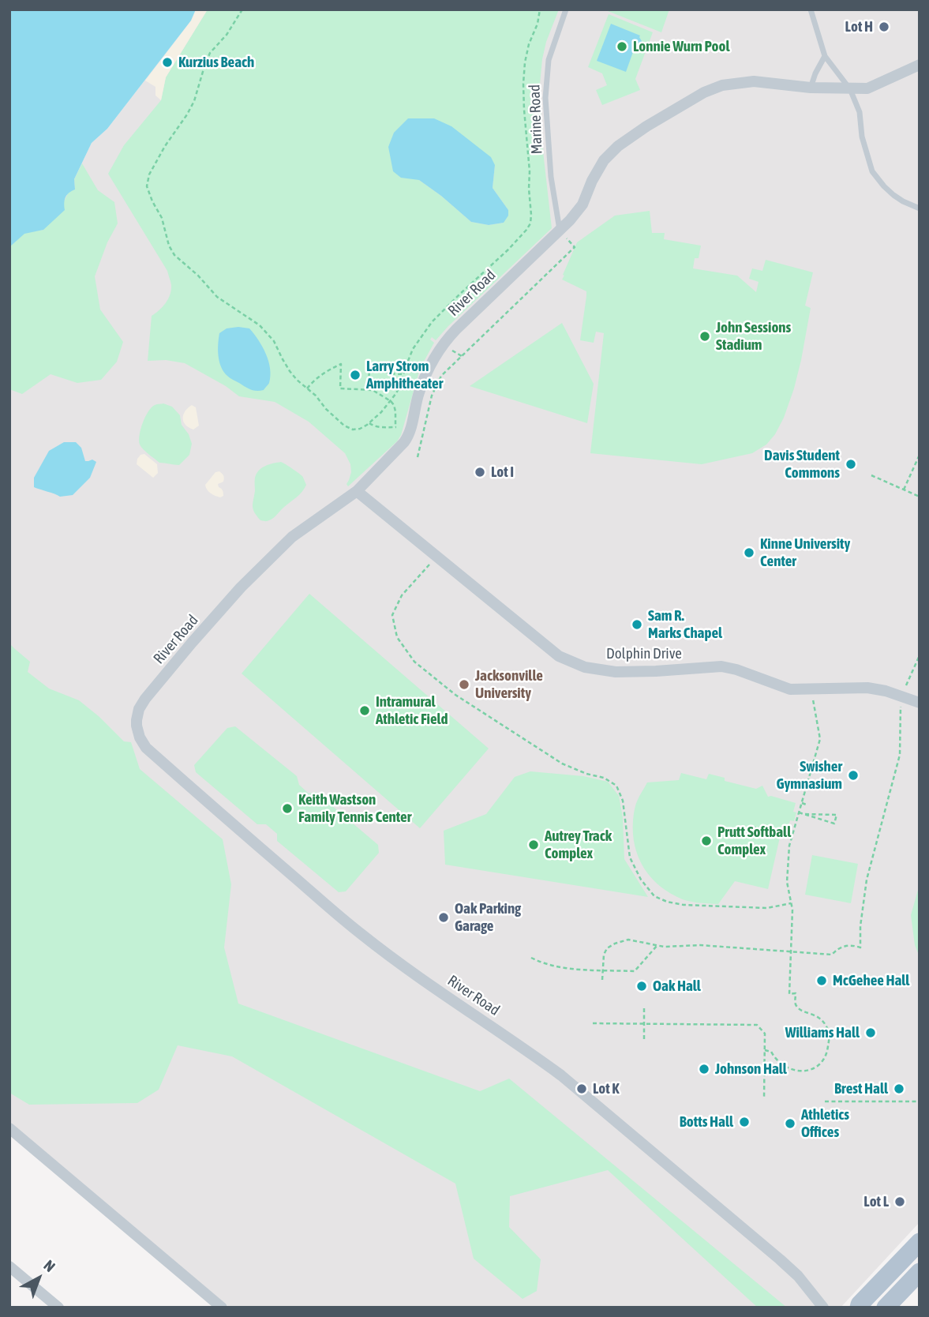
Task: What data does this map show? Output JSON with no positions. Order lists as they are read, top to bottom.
{
  "streets": {
    "street": ["River Road", "Dolphin Drive"],
    "lane": ["Marine Road"]
  },
  "crossings": [
    ["Marine Road", "River Road"],
    ["River Road", "Dolphin Drive"]
  ],
  "places": [
    "Lot H",
    "Lonnie Wurn Pool",
    "Kurzius Beach",
    "John Sessions Stadium",
    "Larry Strom Amphitheater",
    "Davis Student Commons",
    "Lot I",
    "Kinne University Center",
    "Sam R. Marks Chapel",
    "Jacksonville University",
    "Intramural Athletic Field",
    "Swisher Gymnasium",
    "Keith Wastson Family Tennis Center",
    "Prutt Softball Complex",
    "Autrey Track Complex",
    "Oak Parking Garage",
    "McGehee Hall",
    "Oak Hall",
    "Williams Hall",
    "Johnson Hall",
    "Lot K",
    "Brest Hall",
    "Botts Hall",
    "Athletics Offices",
    "Lot L"
  ],
  "north": "top right"
}
